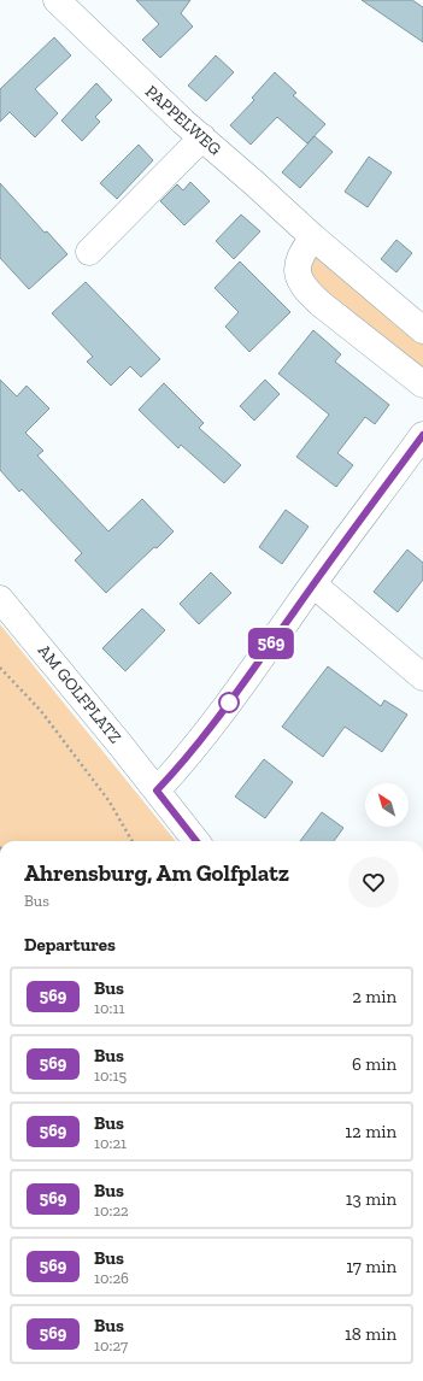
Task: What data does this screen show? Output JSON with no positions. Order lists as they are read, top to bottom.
{
  "streets": {
    "street": ["PAPPELWEG", "AM GOLFPLATZ"]
  },
  "lines": ["bus line 569"],
  "north": "top left",
  "page": {
    "on_map": "569",
    "heading": [
      ["Ahrensburg, Am Golfplatz", "Bus"],
      "Departures"
    ],
    "list": [
      {
        "mark": "569",
        "name": "Bus",
        "note": "10:11",
        "value": "2 min"
      },
      {
        "mark": "569",
        "name": "Bus",
        "note": "10:15",
        "value": "6 min"
      },
      {
        "mark": "569",
        "name": "Bus",
        "note": "10:21",
        "value": "12 min"
      },
      {
        "mark": "569",
        "name": "Bus",
        "note": "10:22",
        "value": "13 min"
      },
      {
        "mark": "569",
        "name": "Bus",
        "note": "10:26",
        "value": "17 min"
      },
      {
        "mark": "569",
        "name": "Bus",
        "note": "10:27",
        "value": "18 min"
      }
    ]
  }
}
